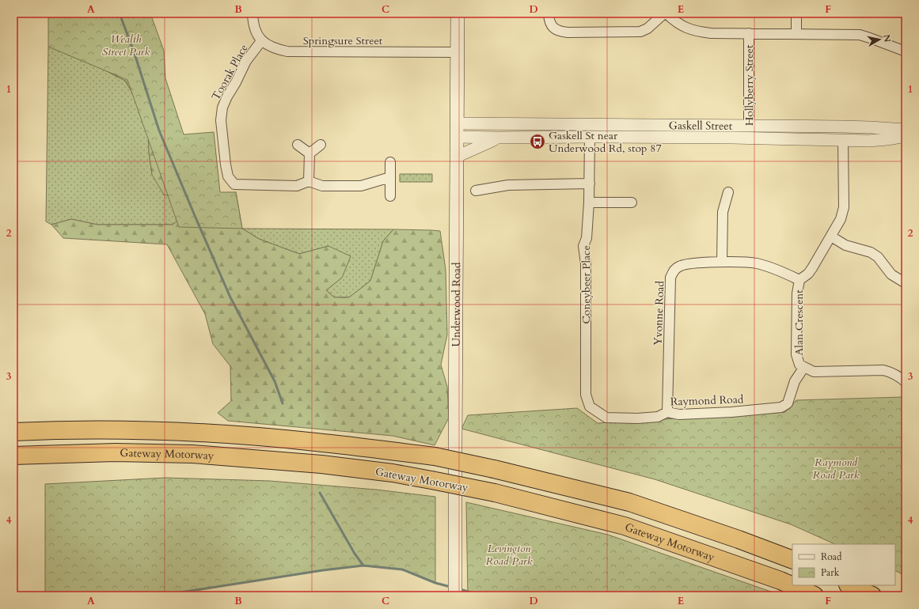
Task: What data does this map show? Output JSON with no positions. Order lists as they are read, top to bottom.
{
  "streets": {
    "highway": ["Gateway Motorway"],
    "main road": ["Underwood Road"],
    "street": [
      "Springsure Street",
      "Toorak Place",
      "Hollyberry Street",
      "Gaskell Street",
      "Coneybeer Place",
      "Yvonne Road",
      "Alan Crescent",
      "Raymond Road"
    ]
  },
  "crossings": [
    ["Springsure Street", "Toorak Place"],
    ["Springsure Street", "Underwood Road"],
    ["Hollyberry Street", "Gaskell Street"],
    ["Gaskell Street", "Coneybeer Place"],
    ["Gaskell Street", "Underwood Road"],
    ["Gaskell Street", "Alan Crescent"],
    ["Coneybeer Place", "Raymond Road"],
    ["Yvonne Road", "Alan Crescent"],
    ["Yvonne Road", "Raymond Road"],
    ["Alan Crescent", "Raymond Road"]
  ],
  "parks": ["Wealth Street Park", "Raymond Road Park", "Levington Road Park"],
  "places": {
    "bus stop": ["Gaskell St near Underwood Rd, stop 87"]
  },
  "legend": ["Road", "Park"],
  "north": "right",
  "grid": {
    "columns": [
      "A",
      "B",
      "C",
      "D",
      "E",
      "F"
    ],
    "rows": [
      "1",
      "2",
      "3",
      "4"
    ]
  }
}
